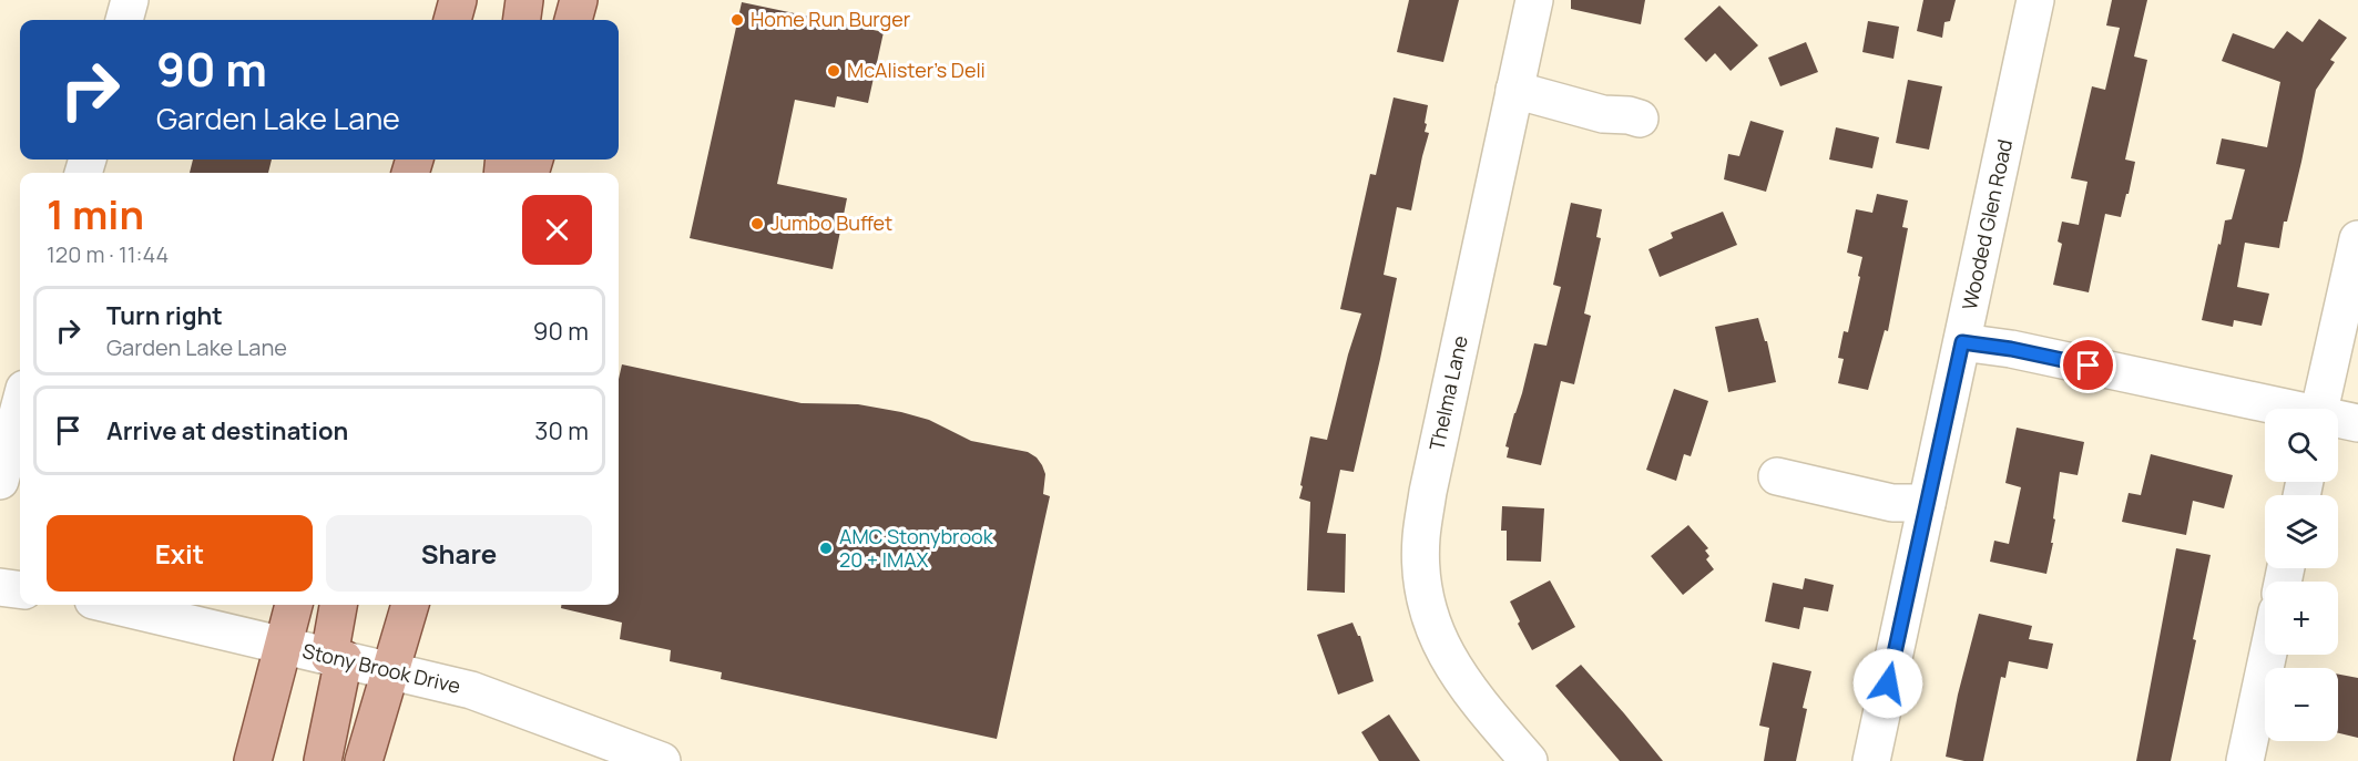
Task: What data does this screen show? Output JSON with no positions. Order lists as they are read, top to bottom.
{
  "streets": {
    "street": ["Wooded Glen Road", "Thelma Lane", "Stony Brook Drive"]
  },
  "places": [
    "Home Run Burger",
    "McAlister's Deli",
    "Jumbo Buffet",
    "AMC Stonybrook 20 + IMAX"
  ],
  "page": {
    "turn": ["90 m", "Garden Lake Lane"],
    "heading": ["1 min", "120 m · 11:44"],
    "list": [
      {
        "name": "Turn right",
        "note": "Garden Lake Lane",
        "value": "90 m"
      },
      {
        "name": "Arrive at destination",
        "value": "30 m"
      }
    ],
    "map_buttons": ["+", "−"],
    "buttons": ["Exit", "Share"]
  }
}
